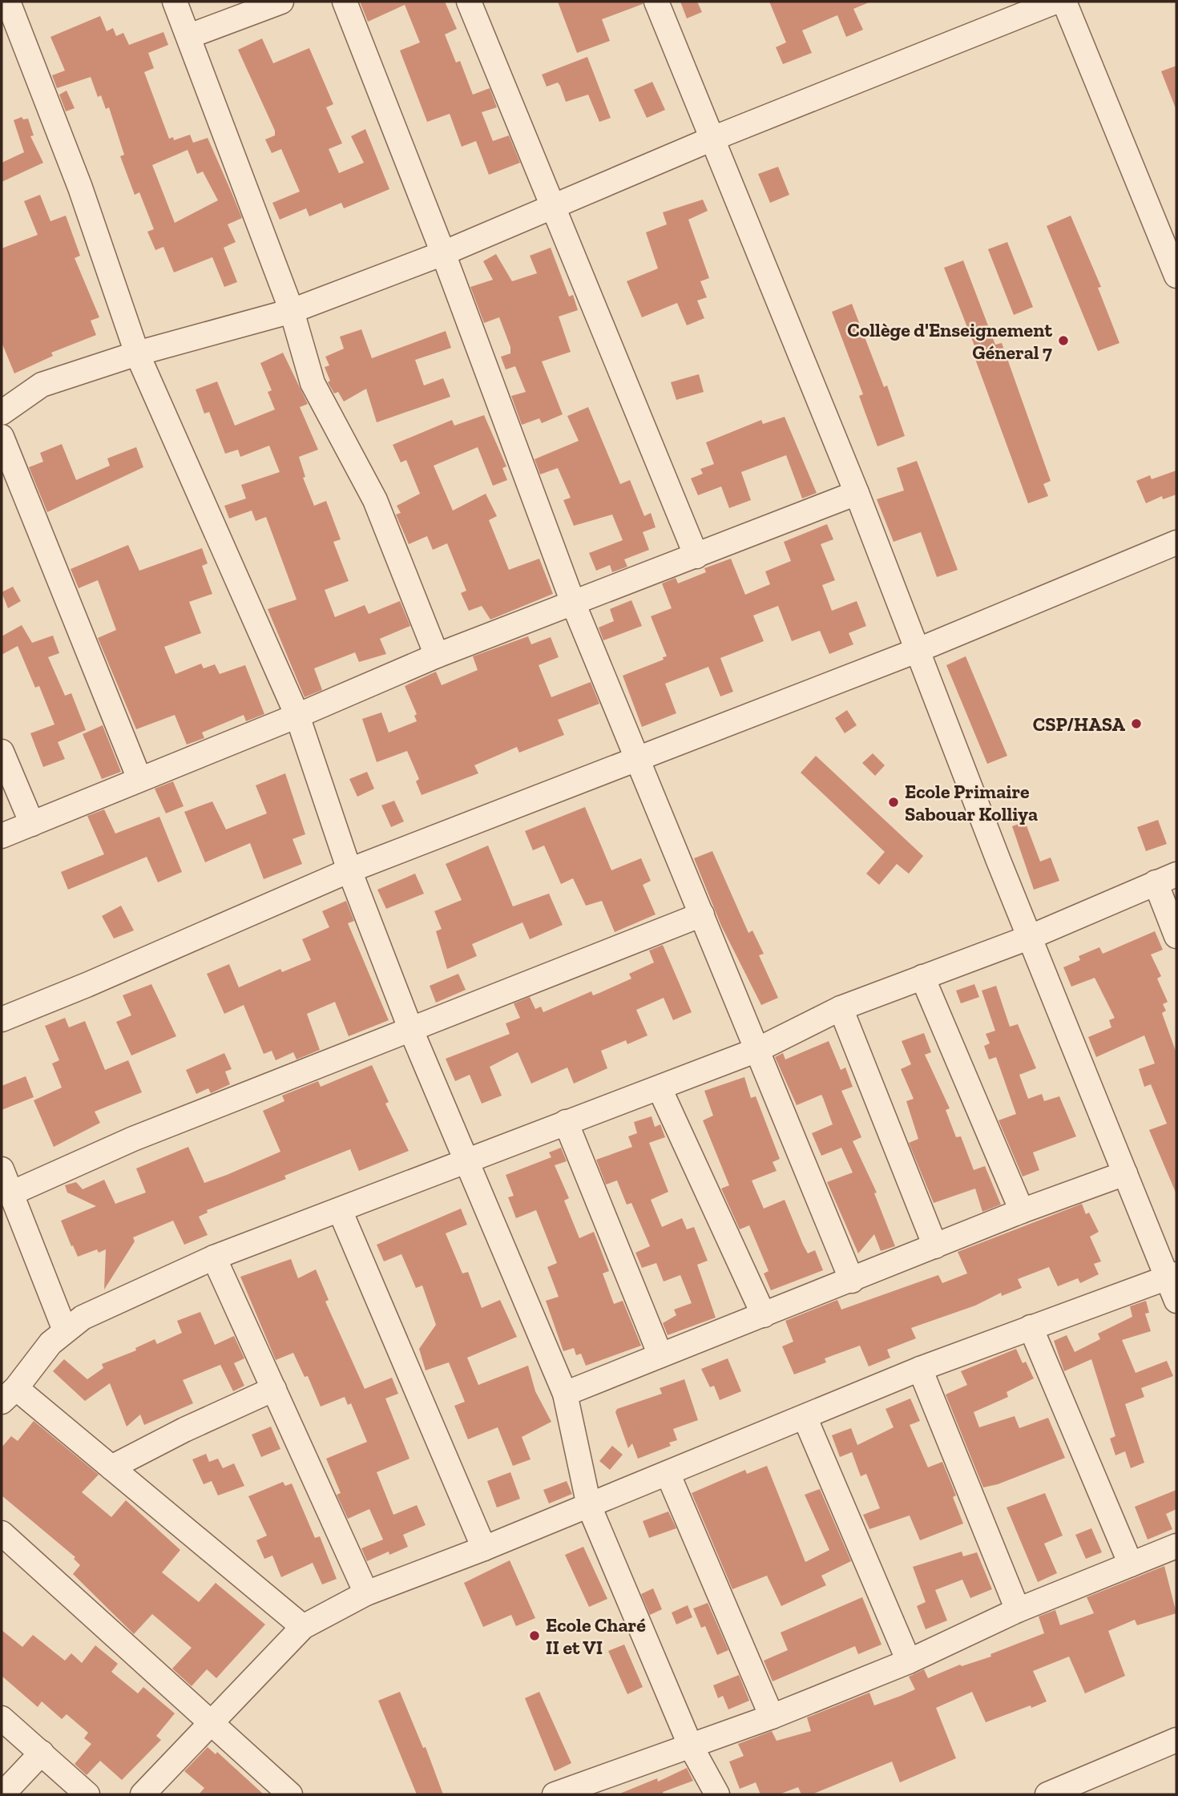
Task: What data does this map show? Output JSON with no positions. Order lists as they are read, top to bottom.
{
  "places": [
    "Collège d'Enseignement Géneral 7",
    "CSP/HASA",
    "Ecole Primaire Sabouar Kolliya",
    "Ecole Charé II et VI"
  ]
}
